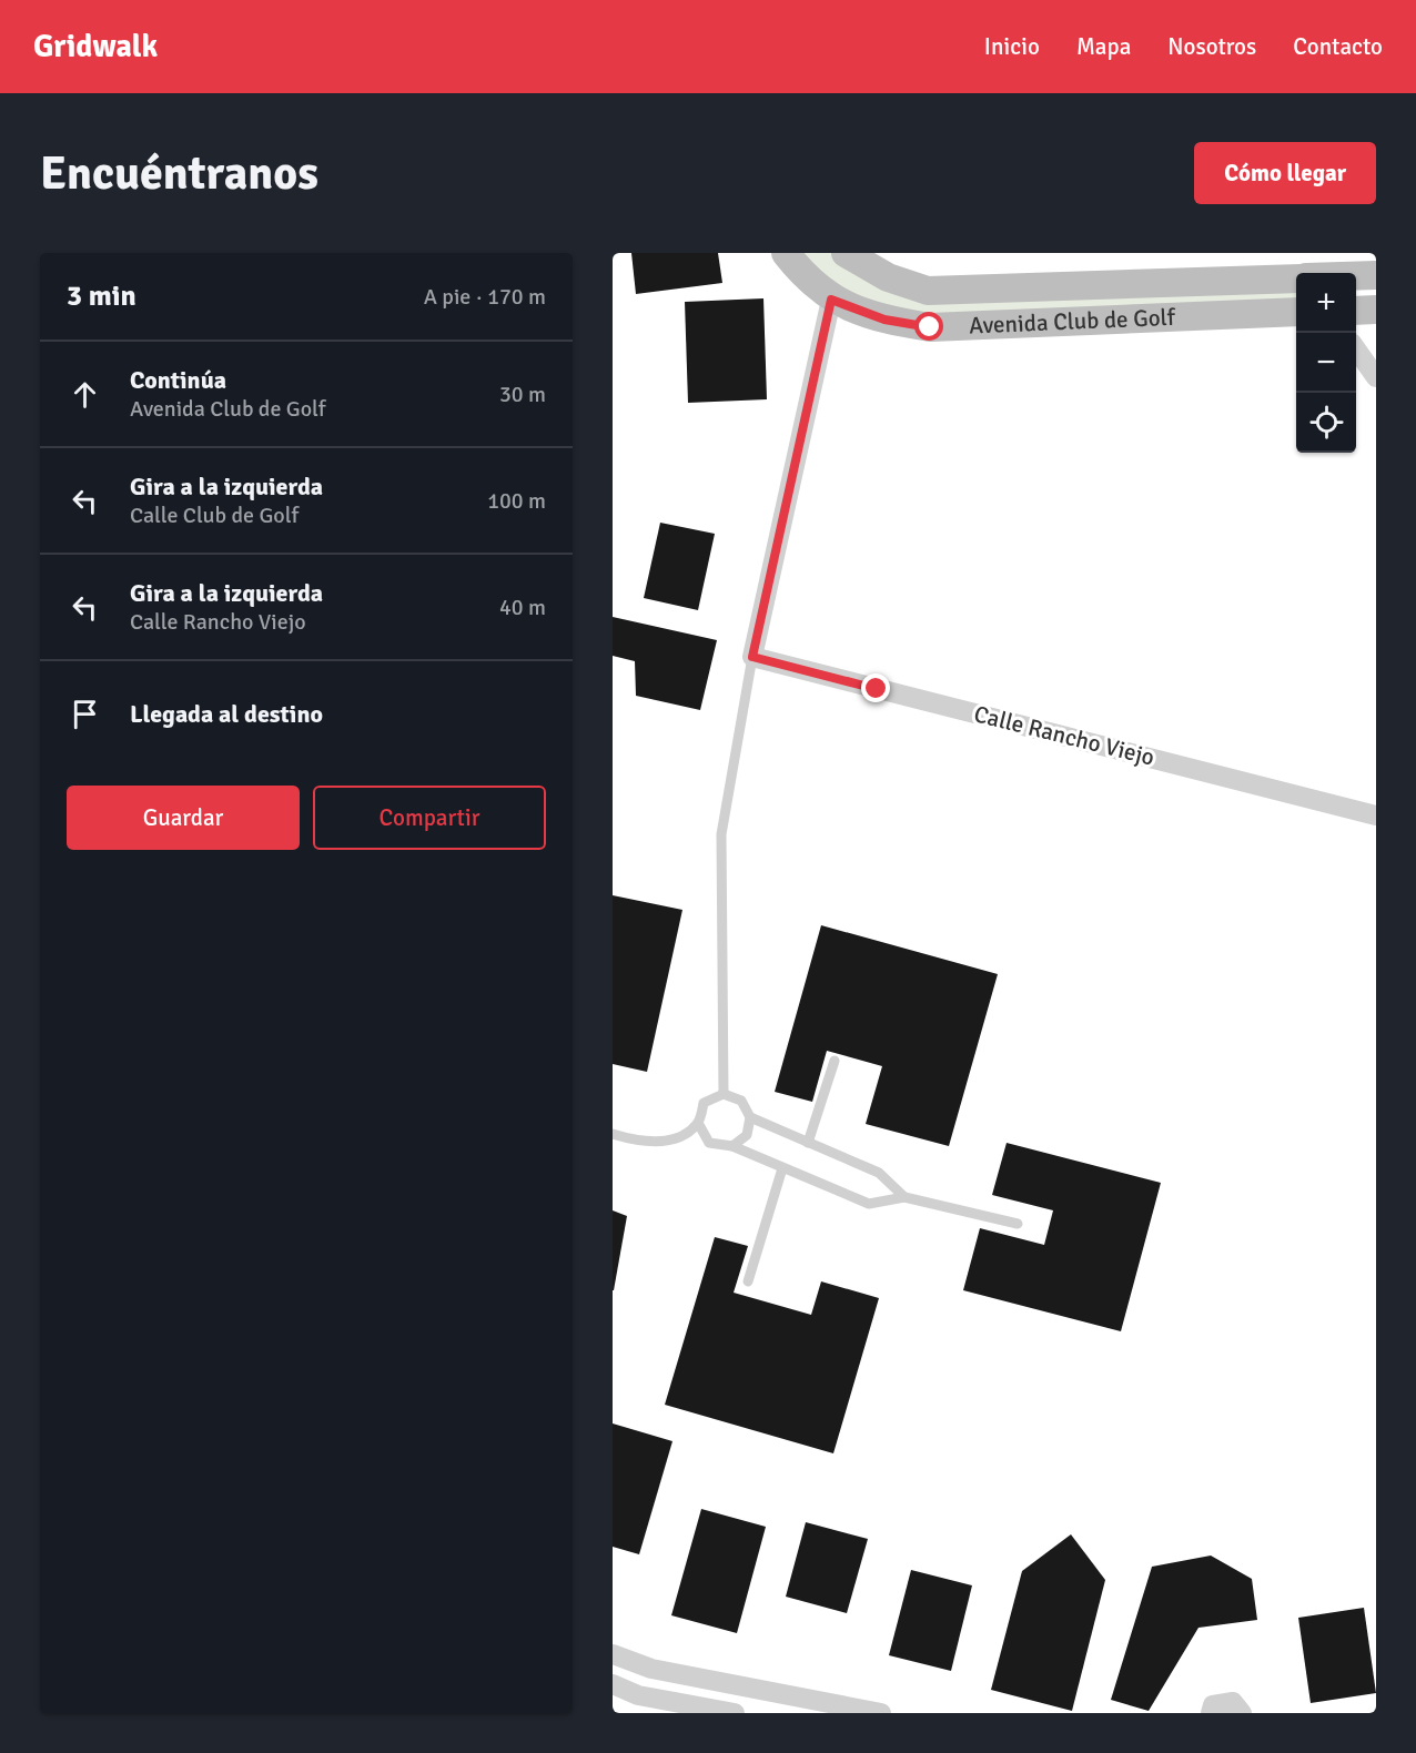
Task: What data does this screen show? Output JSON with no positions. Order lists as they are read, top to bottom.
{
  "streets": {
    "street": ["Avenida Club de Golf", "Calle Rancho Viejo"]
  },
  "page": {
    "header": "Gridwalk",
    "nav": [
      "Inicio",
      "Mapa",
      "Nosotros",
      "Contacto"
    ],
    "buttons": [
      "Cómo llegar",
      ["Guardar", "Compartir"]
    ],
    "title": "Encuéntranos",
    "heading": ["3 min", "A pie · 170 m"],
    "map_buttons": ["+", "−"],
    "list": [
      ["Continúa", "Avenida Club de Golf", "30 m"],
      ["Gira a la izquierda", "Calle Club de Golf", "100 m"],
      ["Gira a la izquierda", "Calle Rancho Viejo", "40 m"],
      "Llegada al destino"
    ]
  }
}
